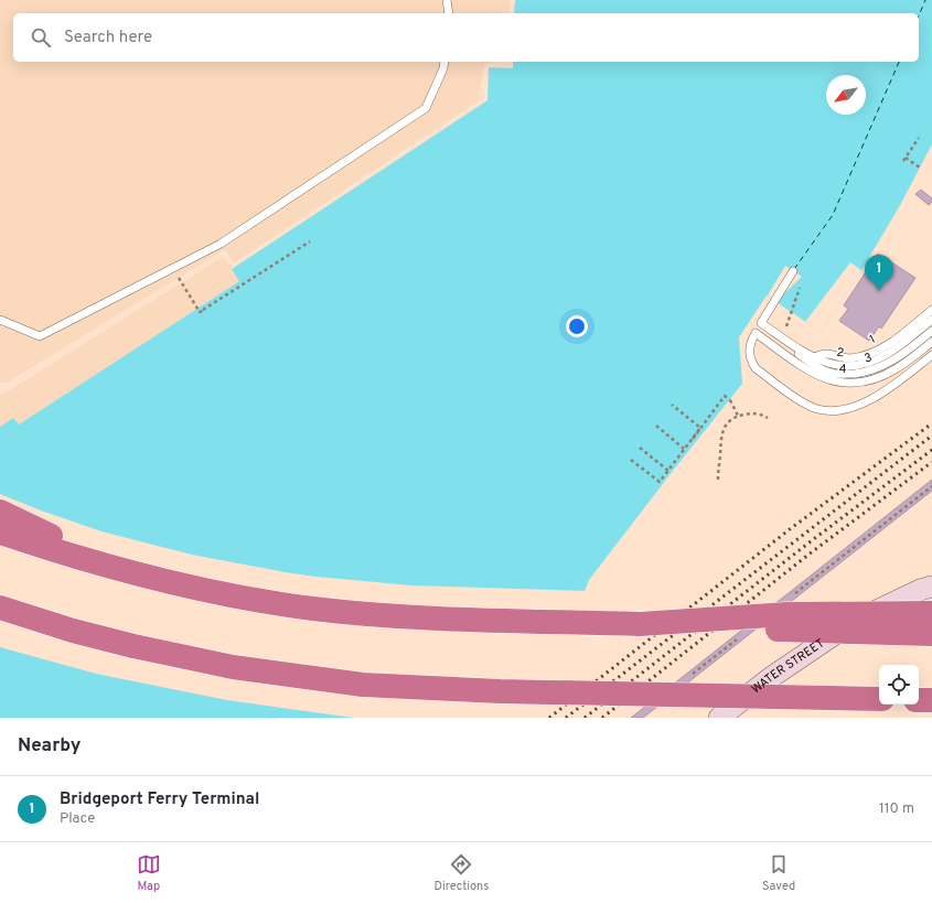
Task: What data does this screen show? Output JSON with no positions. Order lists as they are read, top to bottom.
{
  "streets": {
    "main road": ["WATER STREET"],
    "lane": [
      "1",
      "2",
      "3",
      "4"
    ]
  },
  "crossings": [
    ["1", "2"],
    ["2", "3"],
    ["2", "4"],
    ["3", "4"]
  ],
  "north": "bottom left",
  "page": {
    "search": "Search here",
    "pins": "1",
    "heading": "Nearby",
    "list": [
      {
        "mark": "1",
        "name": "Bridgeport Ferry Terminal",
        "note": "Place",
        "value": "110 m"
      }
    ],
    "nav": ["Map", "Directions", "Saved"]
  }
}
